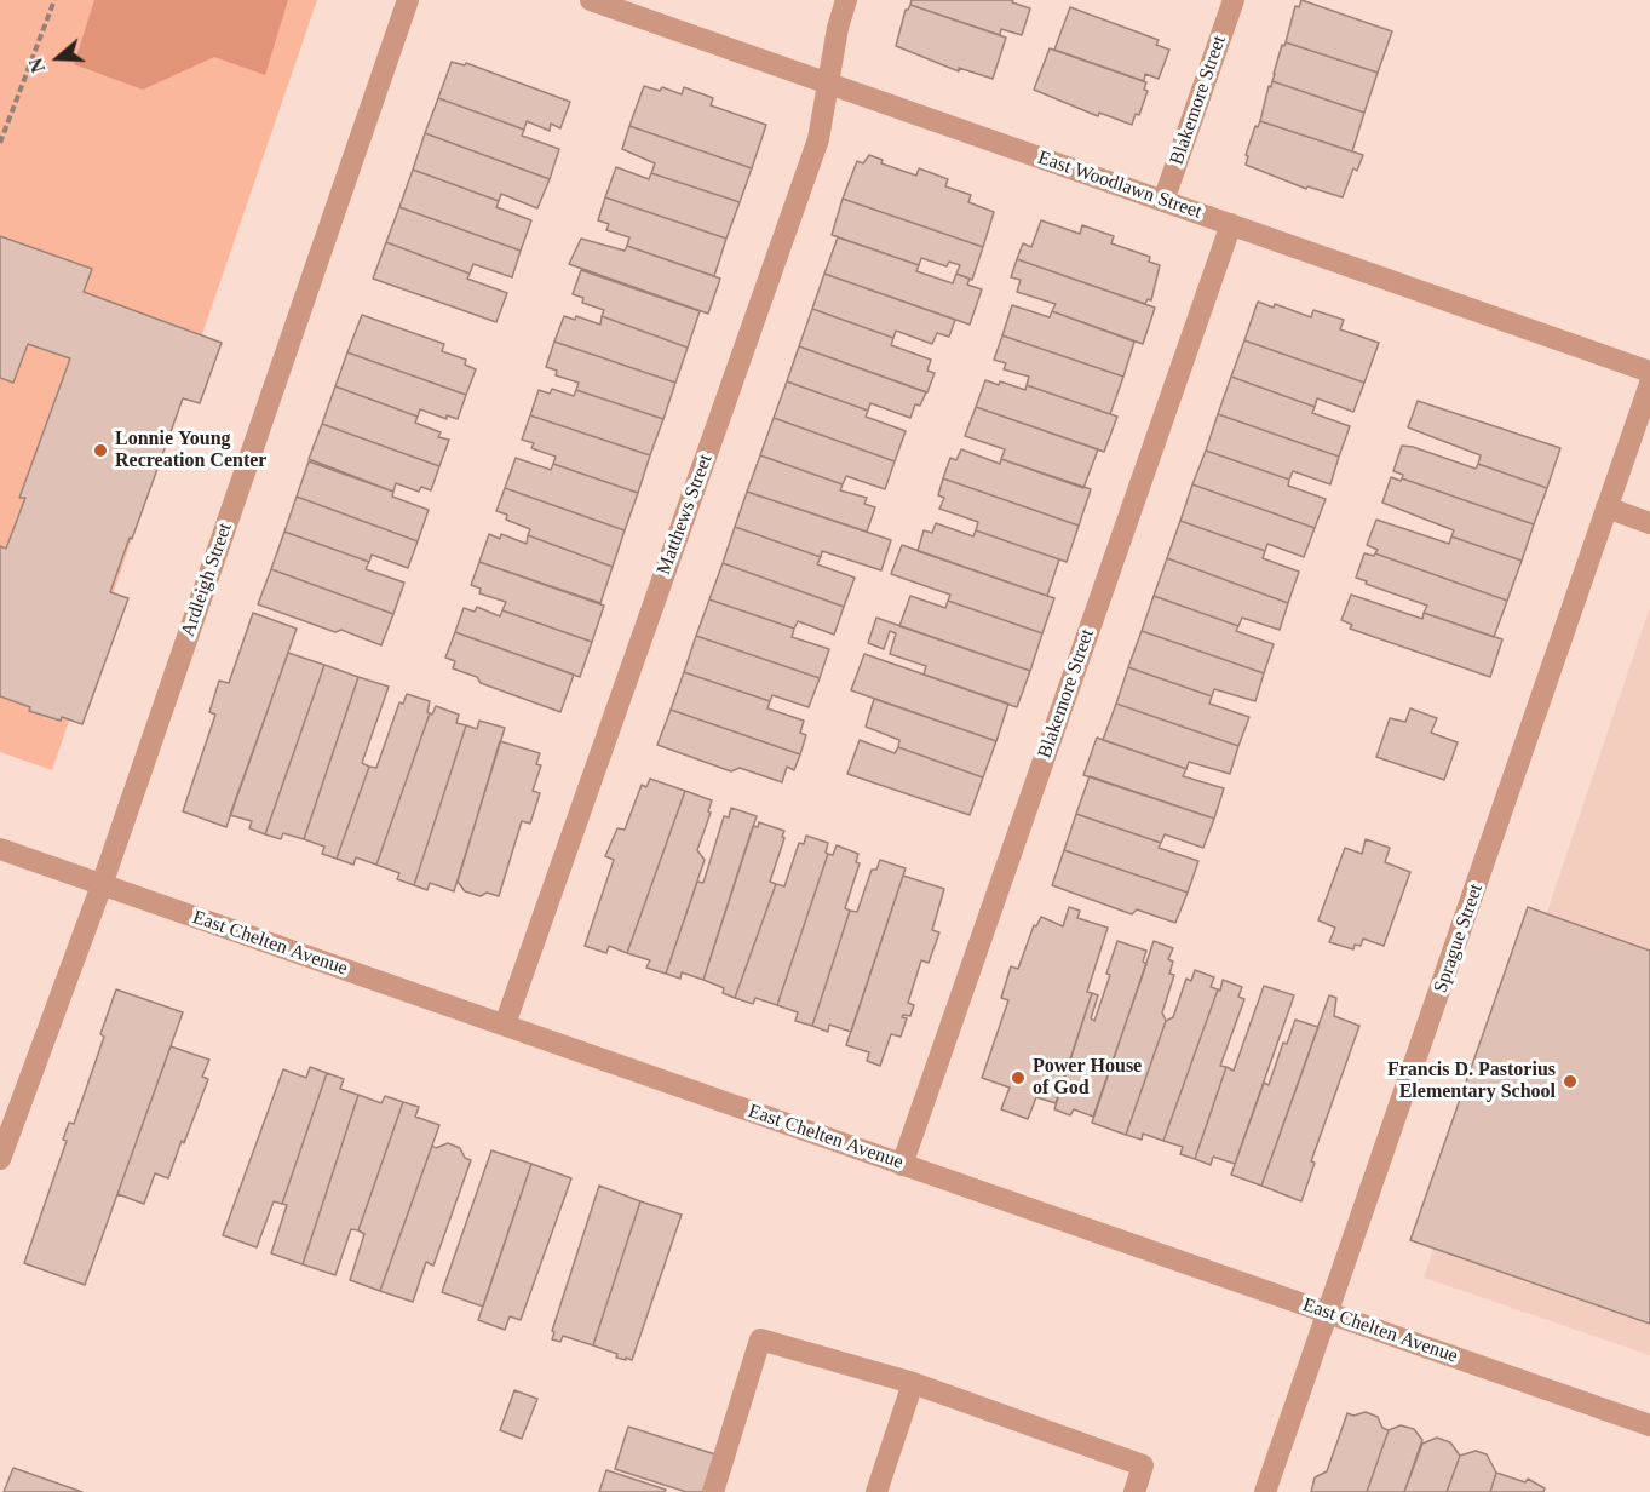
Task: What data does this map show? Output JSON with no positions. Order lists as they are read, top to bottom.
{
  "streets": {
    "street": [
      "Blakemore Street",
      "East Woodlawn Street",
      "Matthews Street",
      "Ardleigh Street",
      "Sprague Street",
      "East Chelten Avenue"
    ]
  },
  "crossings": [
    ["Blakemore Street", "East Woodlawn Street"],
    ["Blakemore Street", "East Chelten Avenue"],
    ["East Woodlawn Street", "Matthews Street"],
    ["Matthews Street", "East Chelten Avenue"],
    ["Ardleigh Street", "East Chelten Avenue"],
    ["Sprague Street", "East Chelten Avenue"]
  ],
  "places": ["Lonnie Young Recreation Center", "Power House of God", "Francis D. Pastorius Elementary School"],
  "north": "left"
}
